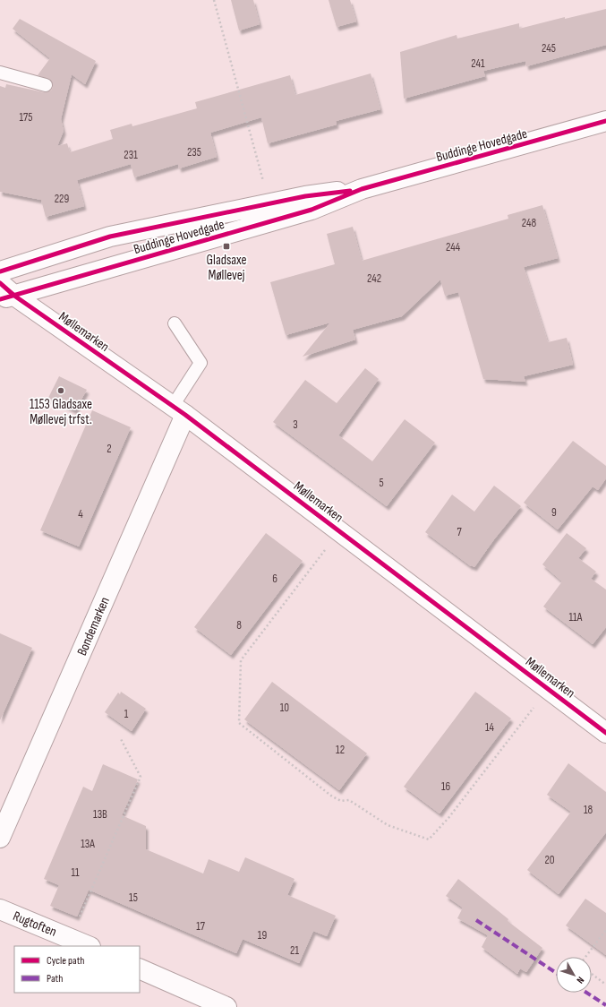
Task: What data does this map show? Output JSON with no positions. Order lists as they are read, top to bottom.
{
  "streets": {
    "street": [
      "Buddinge Hovedgade",
      "Møllemarken",
      "Bondemarken",
      "Rugtoften"
    ]
  },
  "crossings": [
    ["Buddinge Hovedgade", "Møllemarken"],
    ["Møllemarken", "Bondemarken"]
  ],
  "places": {
    "transit": ["Gladsaxe Møllevej"],
    "other": ["1153 Gladsaxe Møllevej trfst."]
  },
  "house_numbers": [
    "245",
    "241",
    "175",
    "235",
    "231",
    "229",
    "248",
    "244",
    "242",
    "3",
    "2",
    "5",
    "9",
    "4",
    "7",
    "6",
    "11A",
    "8",
    "10",
    "1",
    "14",
    "12",
    "16",
    "18",
    "13B",
    "13A",
    "20",
    "11",
    "15",
    "17",
    "19",
    "21"
  ],
  "legend": ["Cycle path", "Path"],
  "north": "bottom right"
}
